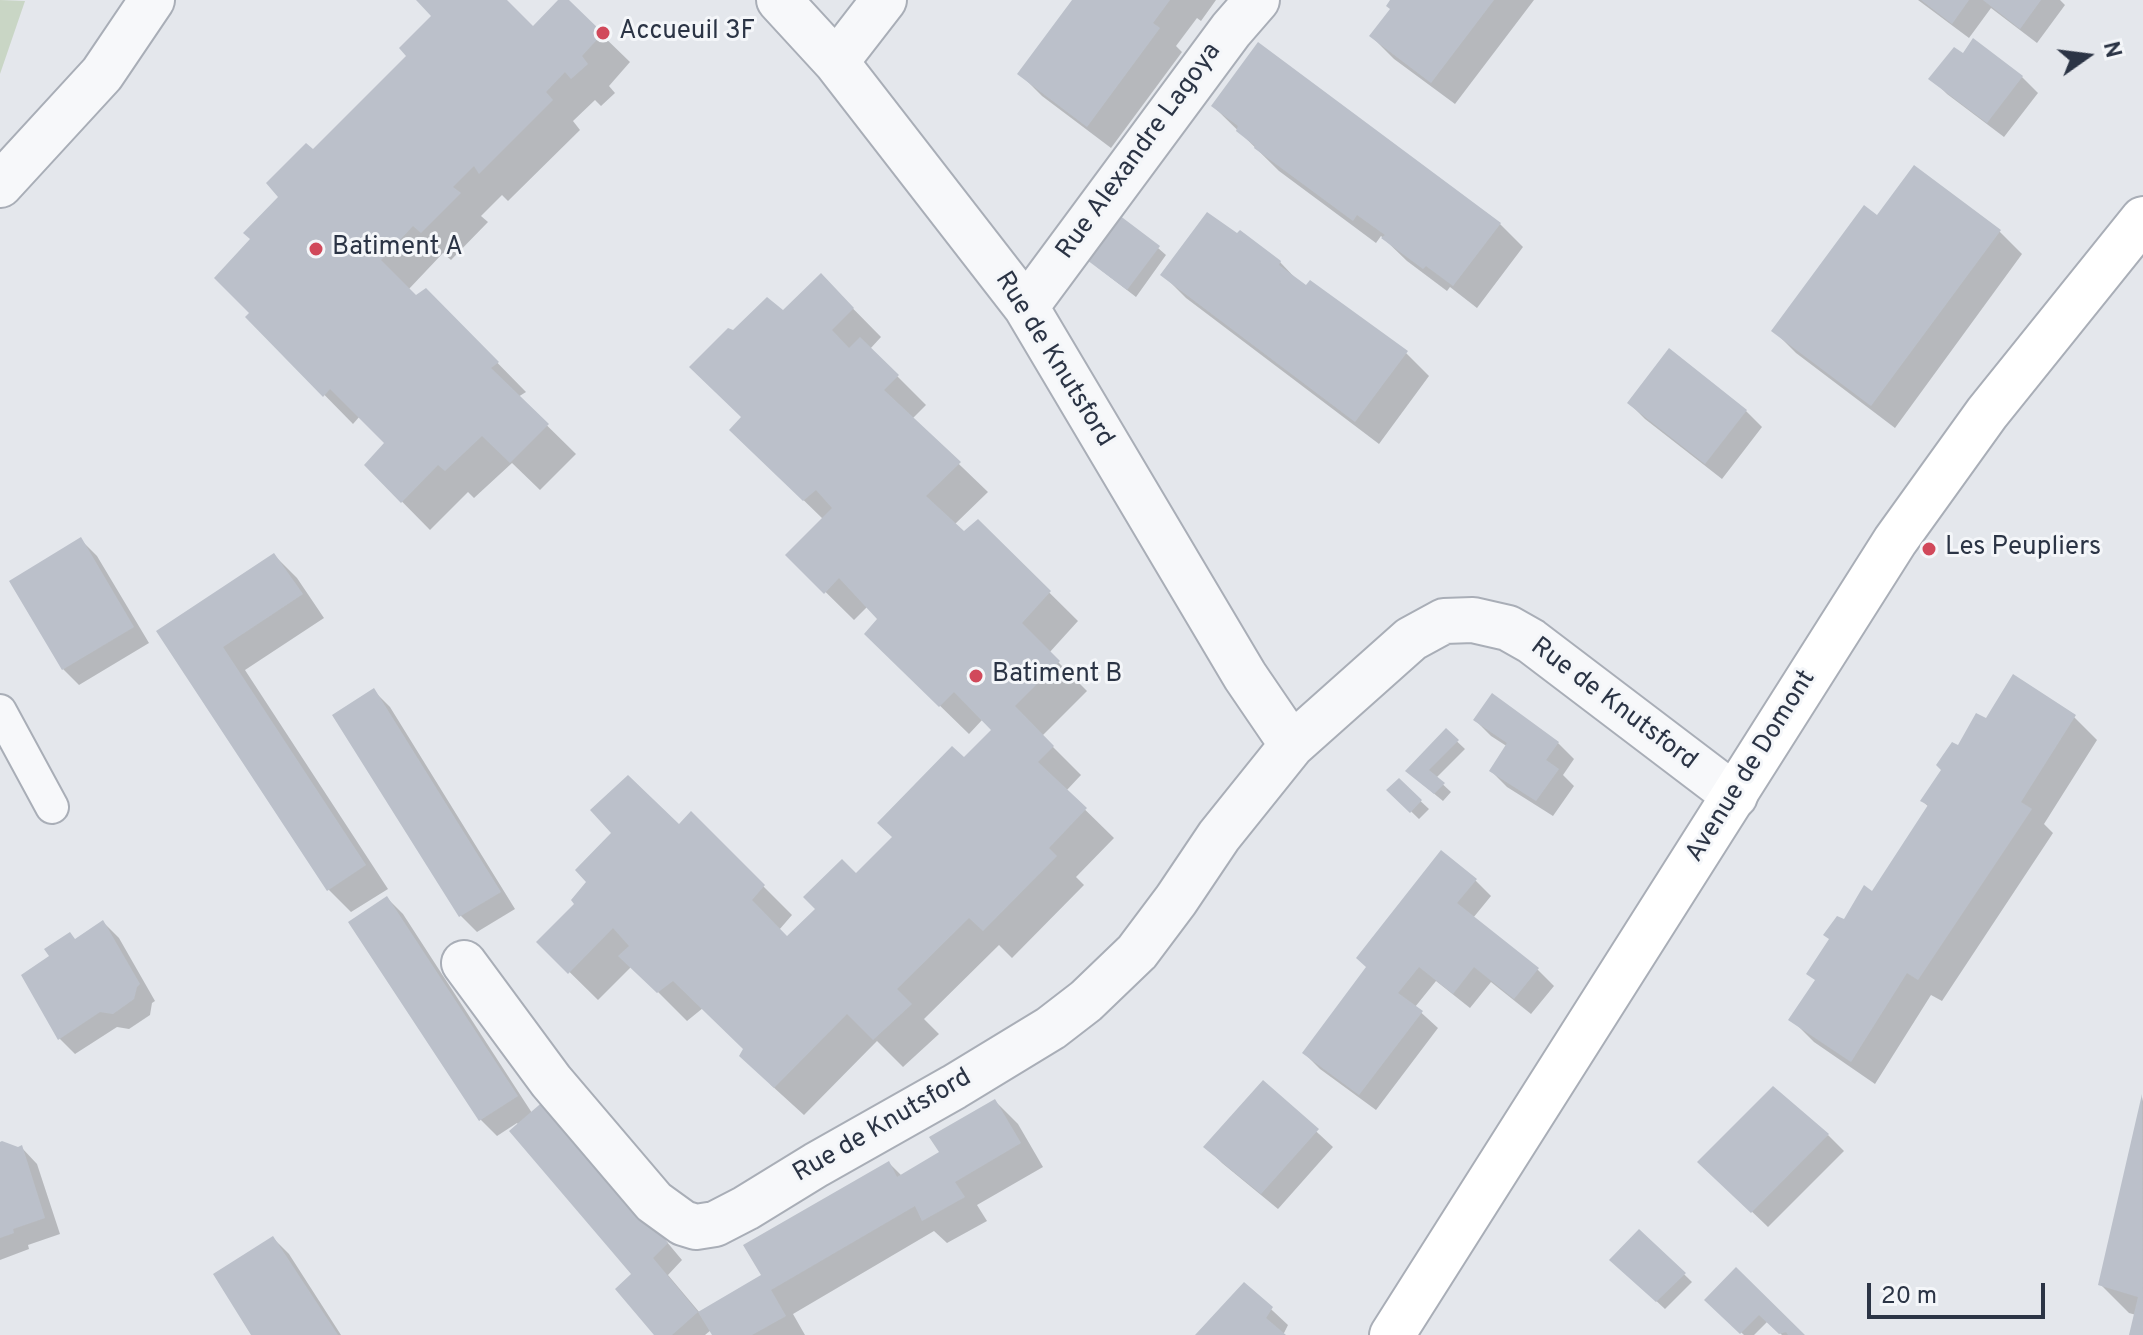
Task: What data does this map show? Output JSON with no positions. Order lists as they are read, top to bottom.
{
  "streets": {
    "main road": ["Avenue de Domont"],
    "street": ["Rue Alexandre Lagoya", "Rue de Knutsford"]
  },
  "crossings": [
    ["Rue Alexandre Lagoya", "Rue de Knutsford"],
    ["Rue de Knutsford", "Avenue de Domont"]
  ],
  "places": [
    "Accueuil 3F",
    "Batiment A",
    "Les Peupliers",
    "Batiment B"
  ],
  "scale_bar": "20 m",
  "north": "right"
}
